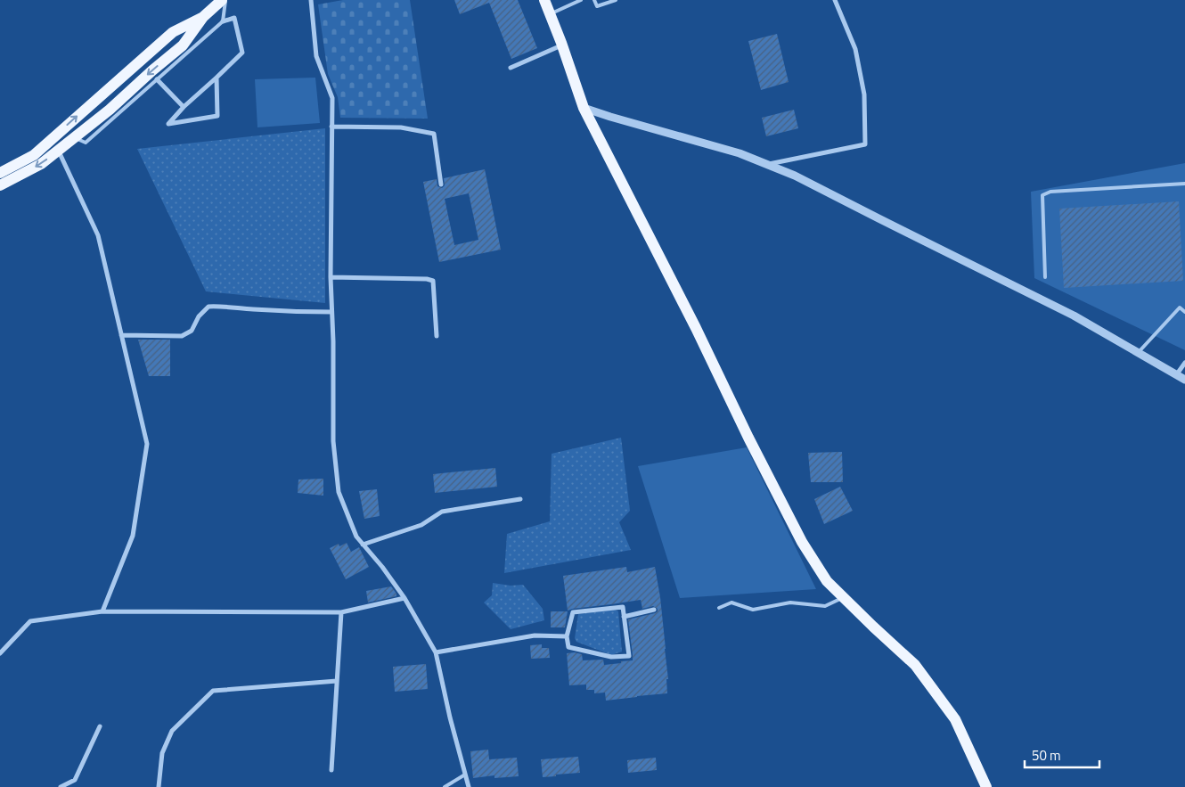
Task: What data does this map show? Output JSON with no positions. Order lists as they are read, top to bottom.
{
  "scale_bar": "50 m"
}
